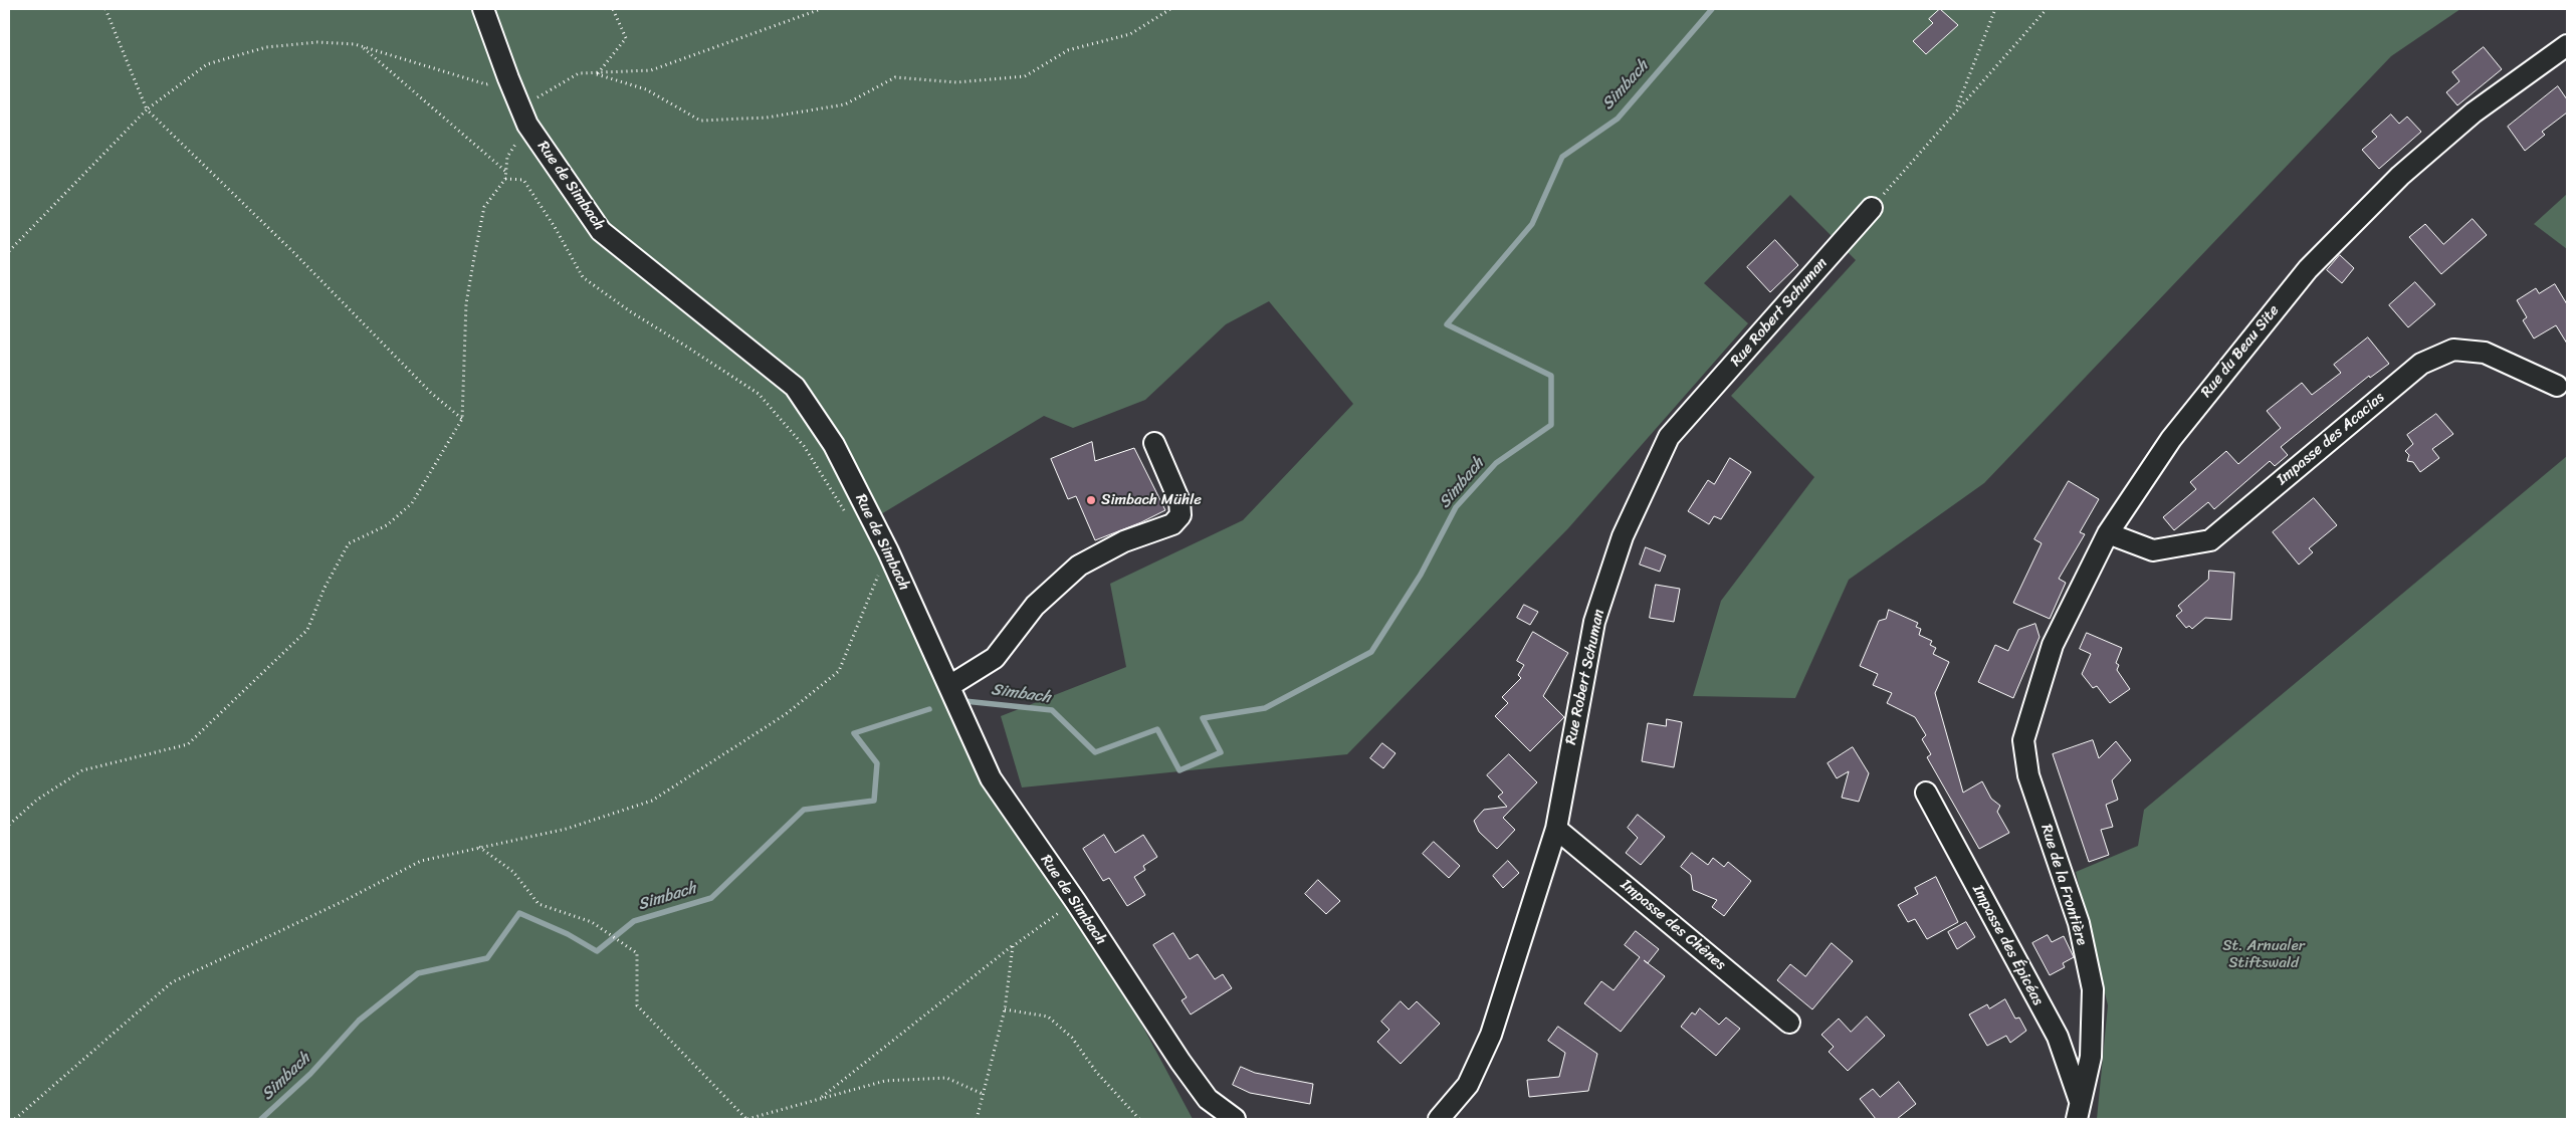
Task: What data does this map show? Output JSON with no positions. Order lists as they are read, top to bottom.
{
  "streets": {
    "street": [
      "Rue de Simbach",
      "Rue Robert Schuman",
      "Rue du Beau Site",
      "Impasse des Acacias",
      "Rue de la Frontière",
      "Impasse des Chênes",
      "Impasse des Épicéas"
    ]
  },
  "crossings": [
    ["Rue Robert Schuman", "Impasse des Chênes"],
    ["Rue du Beau Site", "Impasse des Acacias"],
    ["Rue du Beau Site", "Rue de la Frontière"],
    ["Rue de la Frontière", "Impasse des Épicéas"]
  ],
  "water": ["Simbach"],
  "parks": ["St. Arnualer Stiftswald"],
  "places": ["Simbach Mühle"]
}
